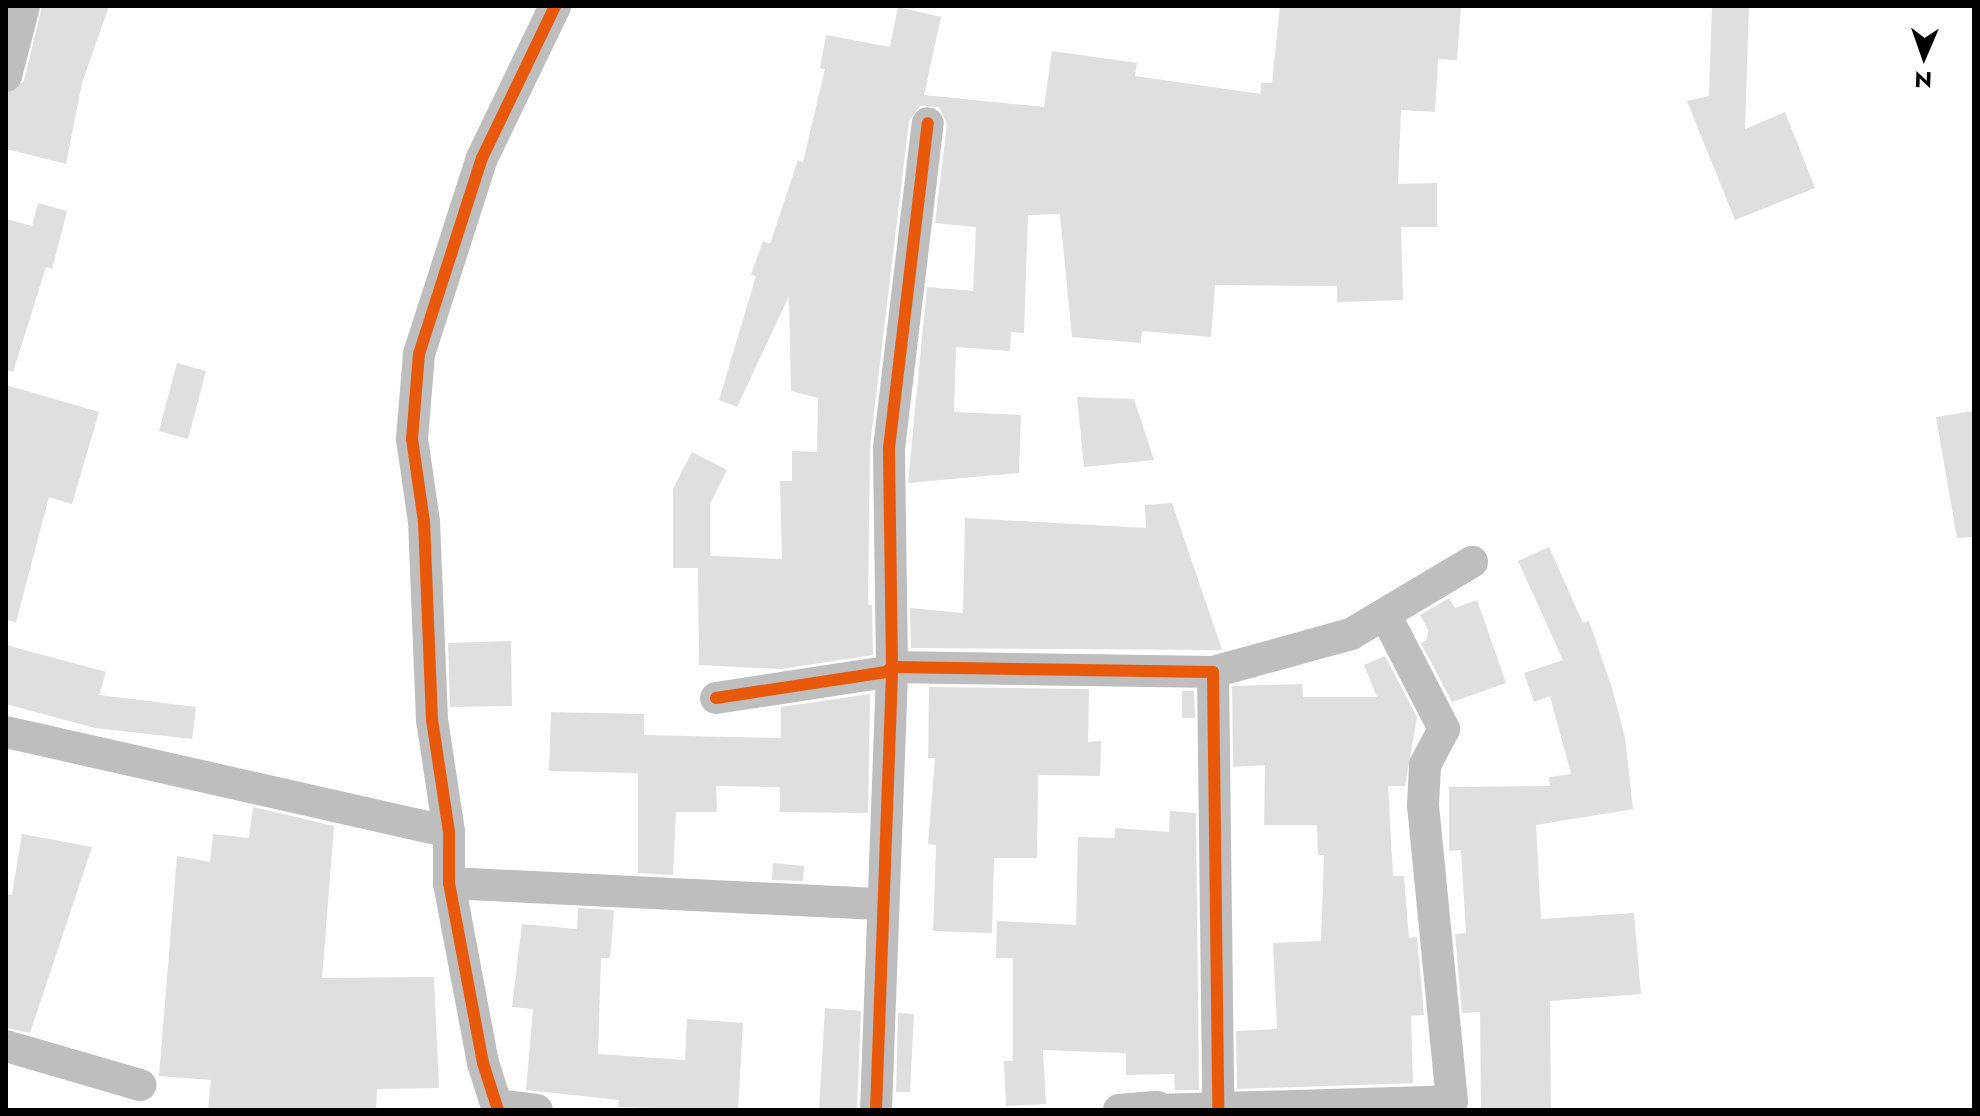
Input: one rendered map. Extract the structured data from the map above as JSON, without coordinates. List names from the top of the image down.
{
  "north": "bottom"
}
